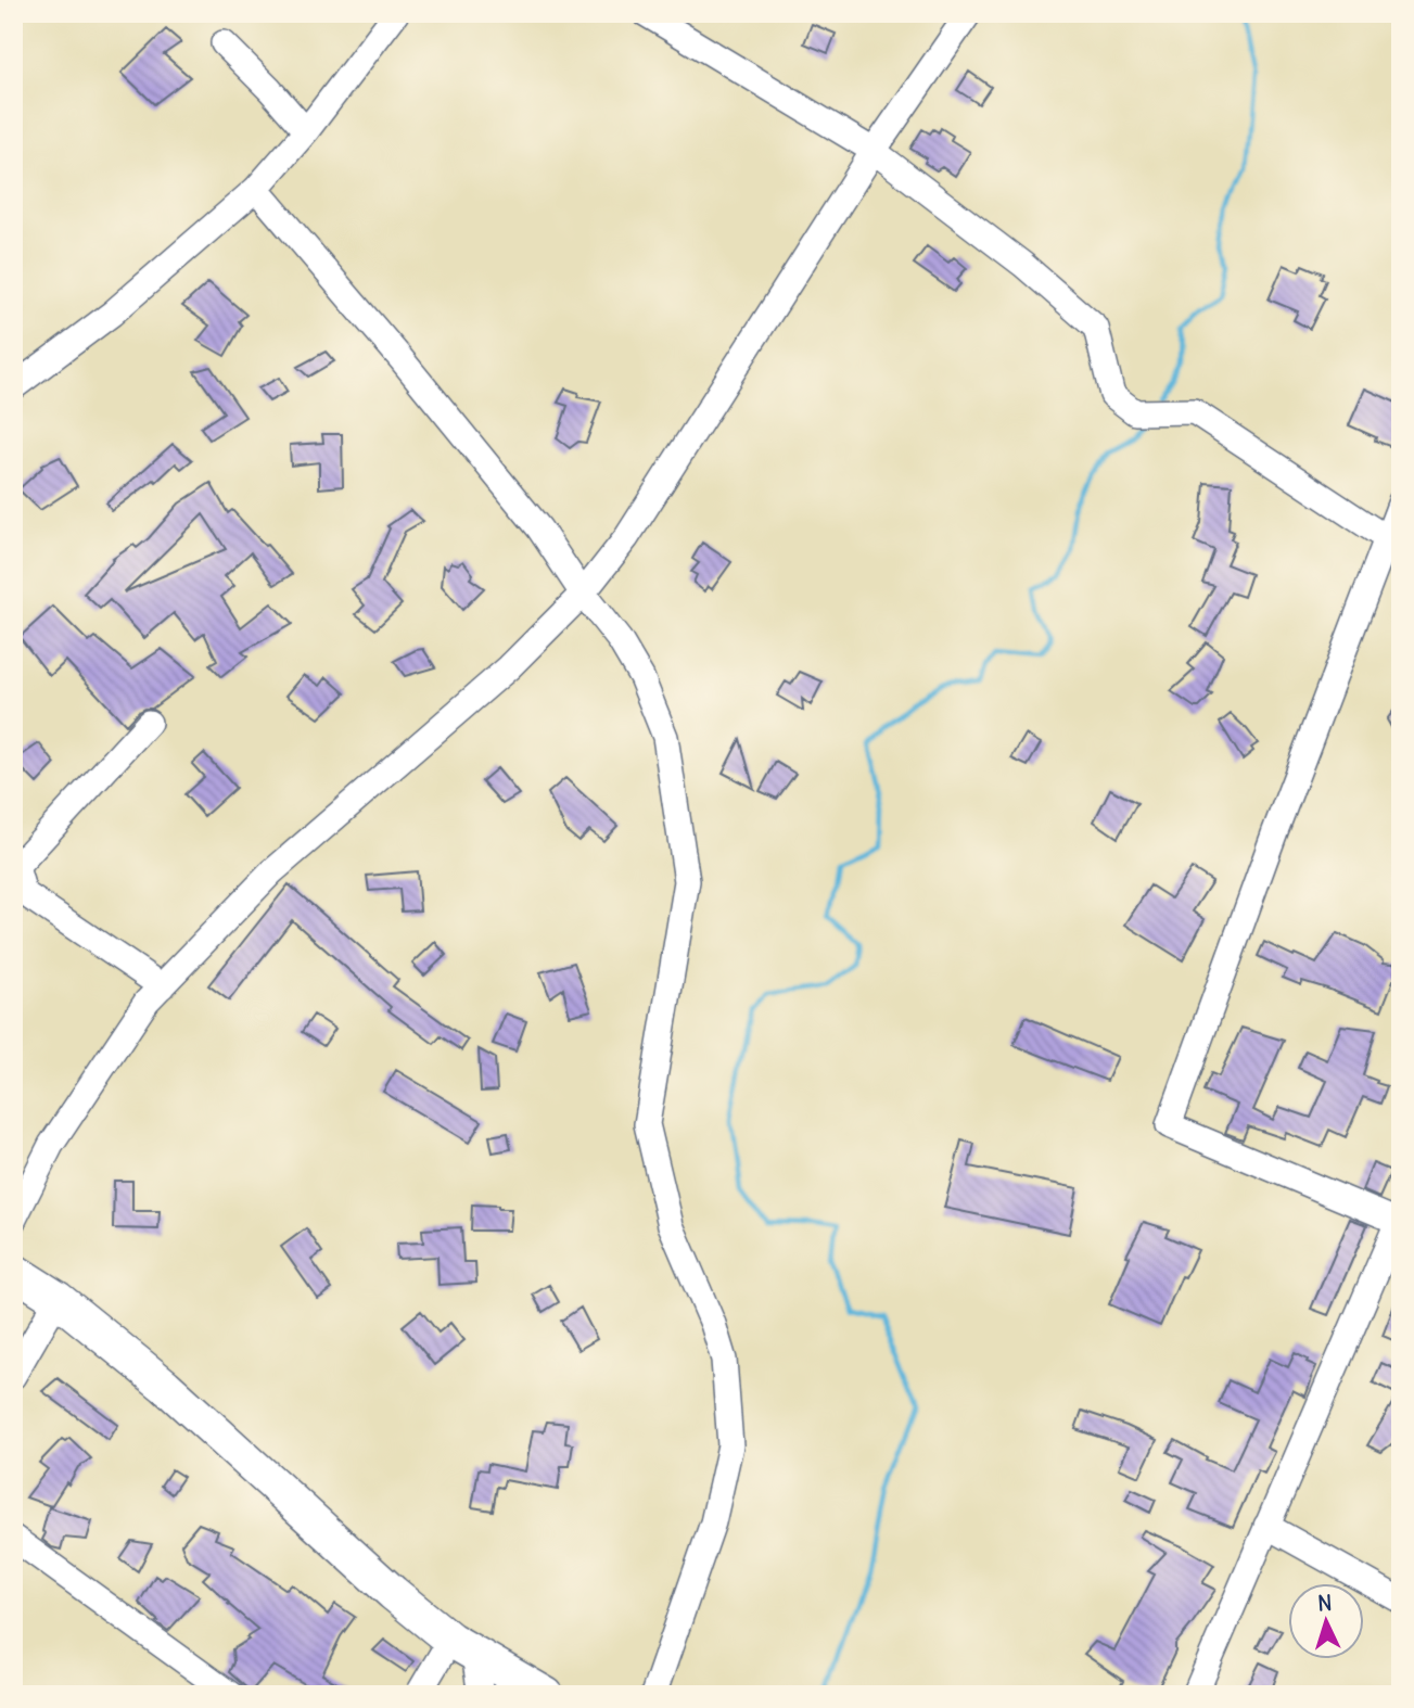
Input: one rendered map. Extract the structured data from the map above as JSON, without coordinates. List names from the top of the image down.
{
  "north": "top"
}
